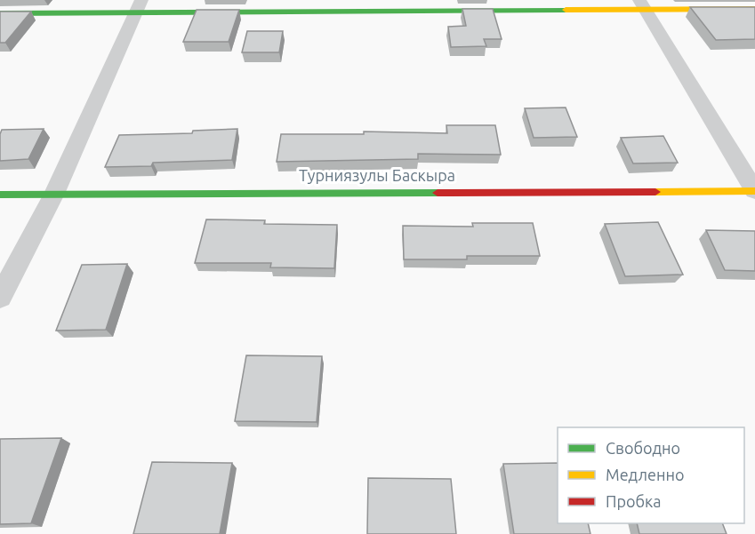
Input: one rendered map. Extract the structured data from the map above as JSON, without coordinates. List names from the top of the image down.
{
  "streets": {
    "street": ["Турниязулы Баскыра"]
  },
  "legend": ["Свободно", "Медленно", "Пробка"]
}
